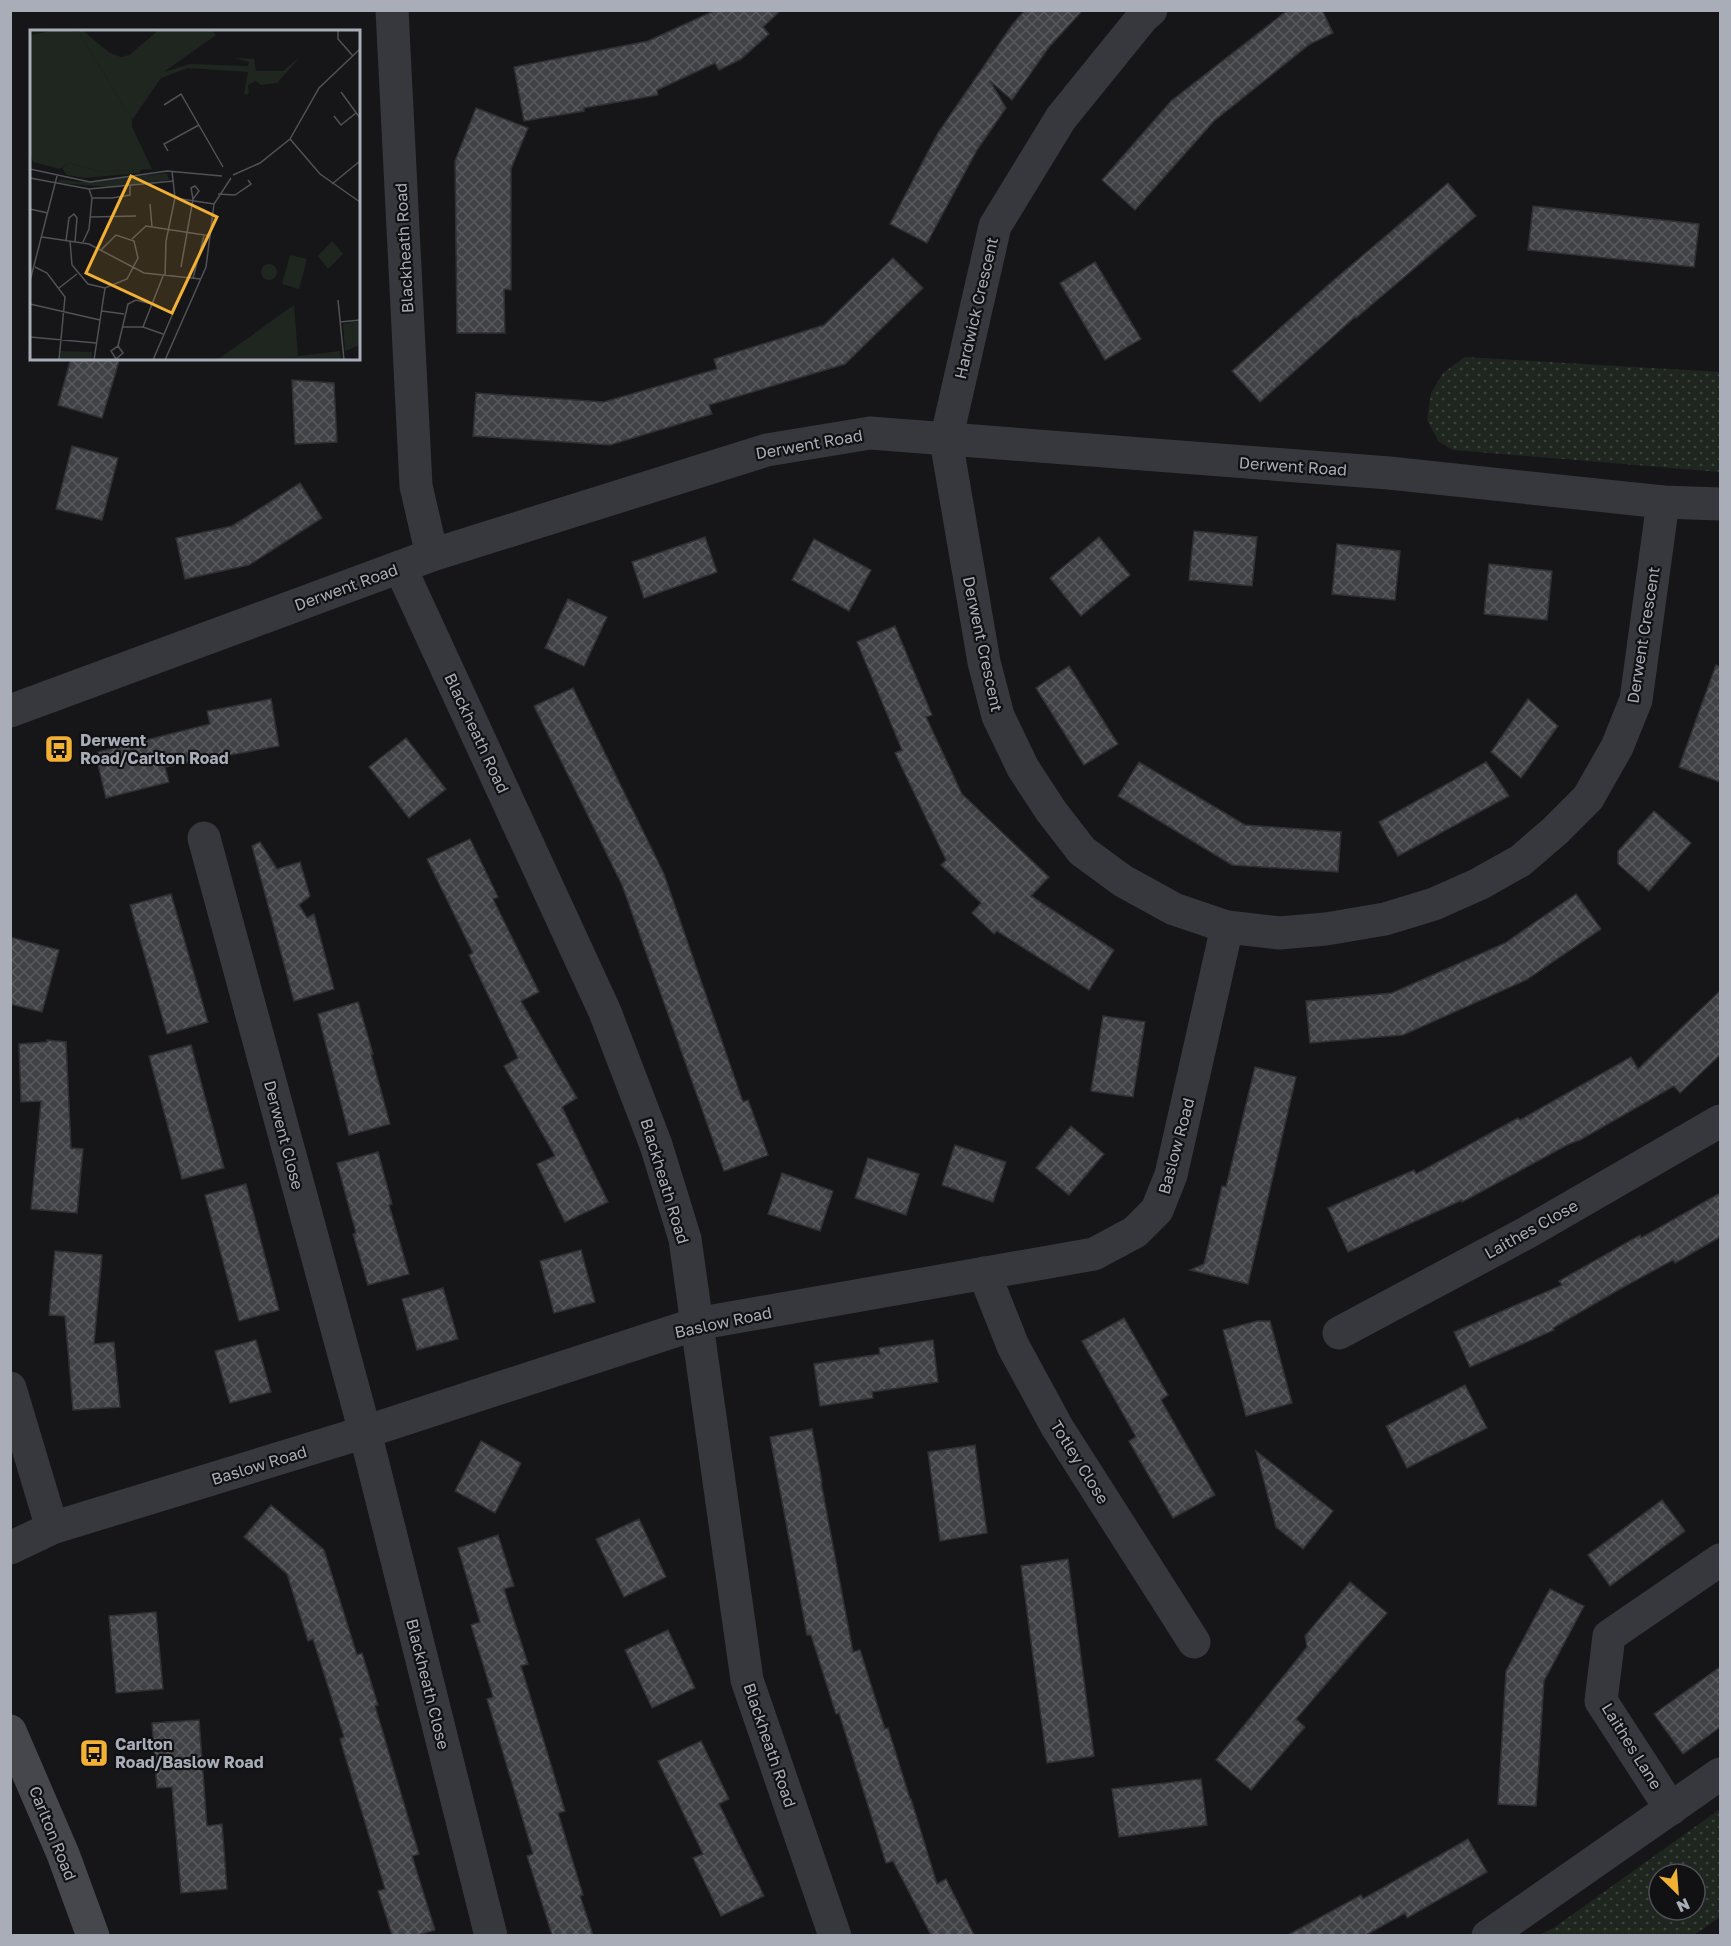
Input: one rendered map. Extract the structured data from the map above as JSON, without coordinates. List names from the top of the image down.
{
  "streets": {
    "main road": ["Carlton Road"],
    "street": [
      "Blackheath Road",
      "Hardwick Crescent",
      "Derwent Road",
      "Derwent Crescent",
      "Derwent Close",
      "Baslow Road",
      "Laithes Close",
      "Totley Close",
      "Blackheath Close",
      "Laithes Lane"
    ]
  },
  "crossings": [
    ["Blackheath Road", "Derwent Road"],
    ["Blackheath Road", "Baslow Road"],
    ["Hardwick Crescent", "Derwent Road"],
    ["Hardwick Crescent", "Derwent Crescent"],
    ["Derwent Road", "Derwent Crescent"],
    ["Derwent Crescent", "Baslow Road"],
    ["Derwent Close", "Baslow Road"],
    ["Derwent Close", "Blackheath Close"],
    ["Baslow Road", "Totley Close"],
    ["Baslow Road", "Blackheath Close"]
  ],
  "places": {
    "bus stop": ["Derwent Road/Carlton Road", "Carlton Road/Baslow Road"]
  },
  "north": "bottom right"
}
